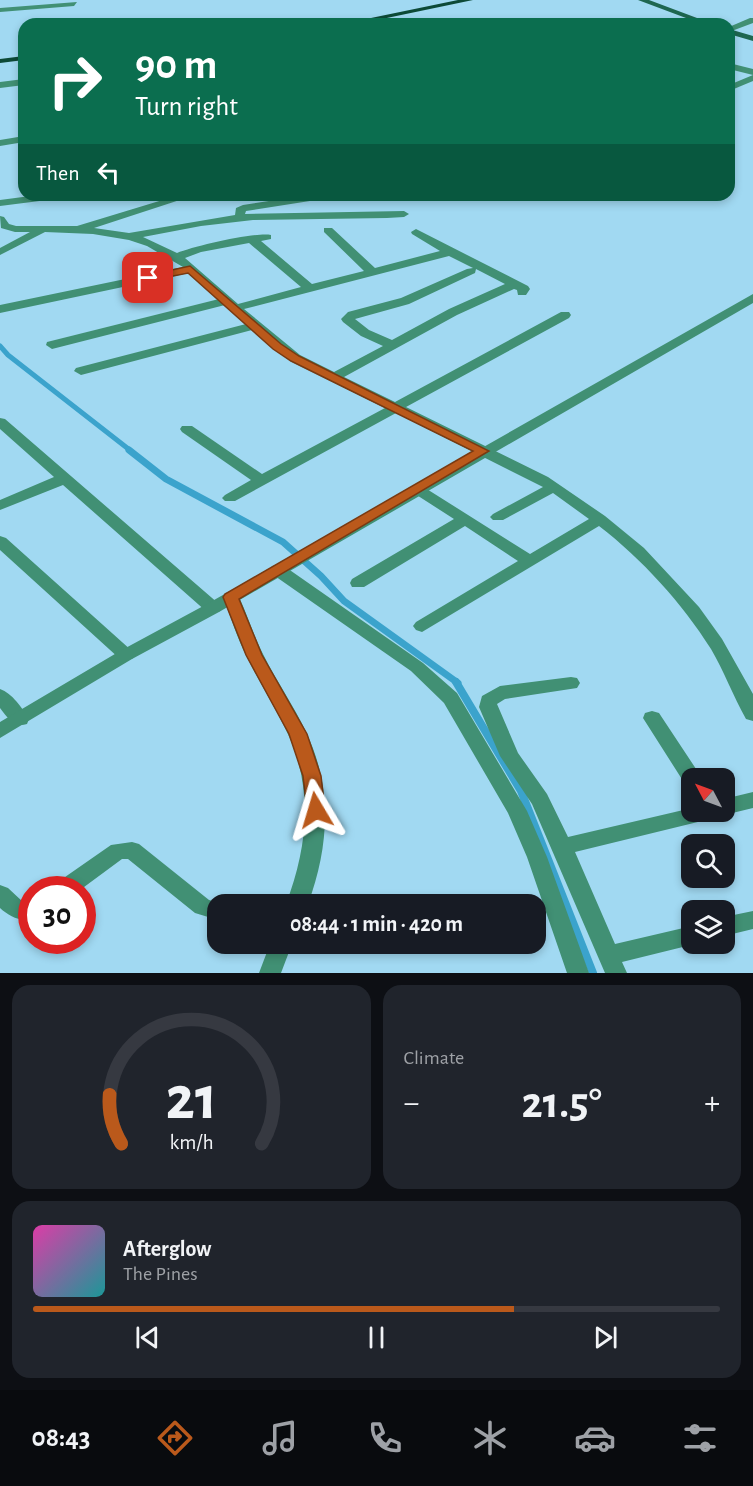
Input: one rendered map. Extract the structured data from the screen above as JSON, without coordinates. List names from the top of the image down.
{
  "north": "top left",
  "page": {
    "turn": ["90 m", "Turn right"],
    "then": "Then",
    "limit": "30",
    "trip": "08:44 · 1 min · 420 m",
    "tile": "Climate",
    "heat": ["−", "21.5°", "+"],
    "song": ["Afterglow", "The Pines"],
    "tabs": "08:43",
    "gauge": ["21", "km/h"]
  }
}
